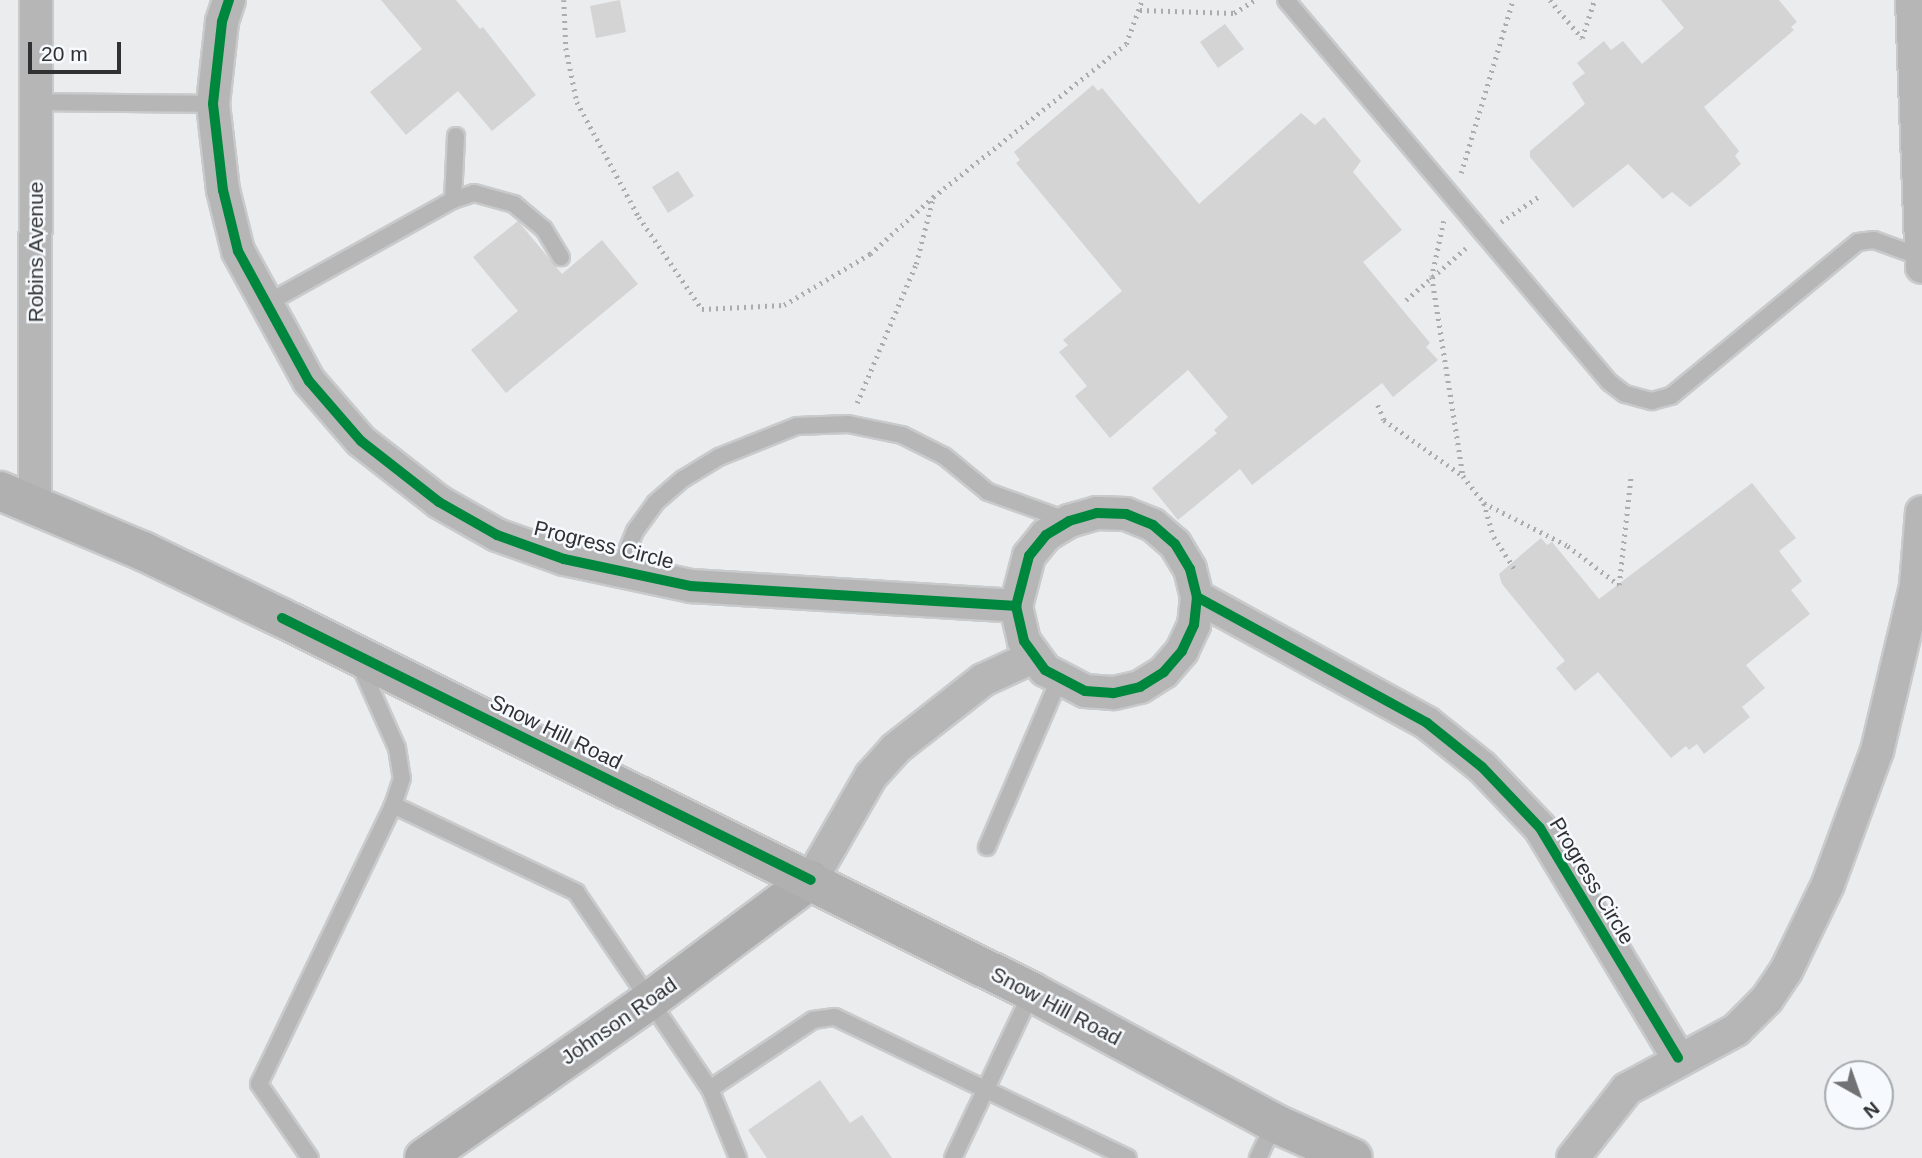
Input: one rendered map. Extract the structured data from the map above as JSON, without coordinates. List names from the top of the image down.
{
  "streets": {
    "main road": ["Snow Hill Road"],
    "street": ["Robins Avenue", "Progress Circle", "Johnson Road"]
  },
  "crossings": [
    ["Robins Avenue", "Snow Hill Road"],
    ["Snow Hill Road", "Johnson Road"]
  ],
  "scale_bar": "20 m",
  "north": "bottom right"
}
